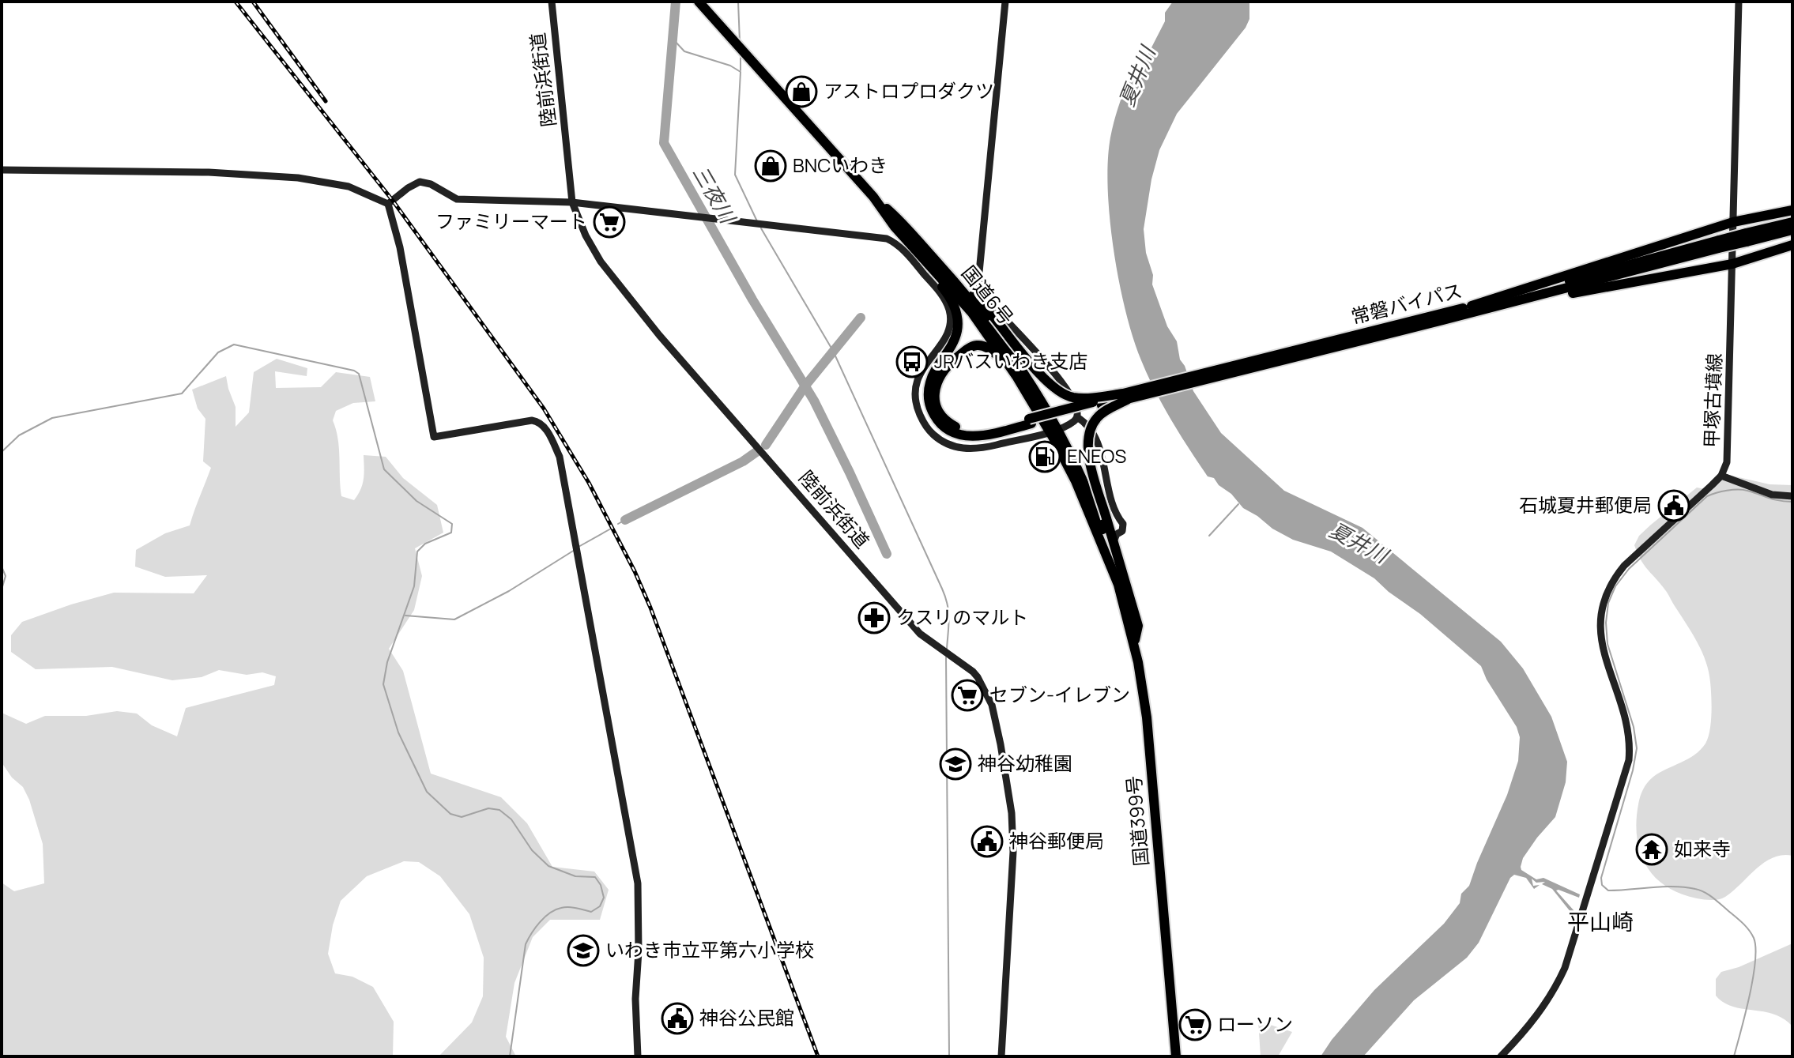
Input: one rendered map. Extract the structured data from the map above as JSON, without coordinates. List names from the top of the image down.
{
  "streets": {
    "highway": ["国道6号", "常磐バイパス", "国道399号"],
    "street": ["陸前浜街道", "甲塚古墳線"]
  },
  "crossings": [
    ["国道6号", "国道399号"]
  ],
  "districts": ["平山崎"],
  "water": ["夏井川", "三夜川"],
  "places": {
    "shop": ["アストロプロダクツ", "BNCいわき"],
    "supermarket": ["ファミリーマート", "セブン-イレブン", "ローソン"],
    "bus stop": ["JRバスいわき支店"],
    "fuel station": ["ENEOS"],
    "public building": ["石城夏井郵便局", "神谷郵便局", "神谷公民館"],
    "pharmacy": ["クスリのマルト"],
    "school or university": ["神谷幼稚園", "いわき市立平第六小学校"],
    "temple": ["如来寺"]
  }
}
